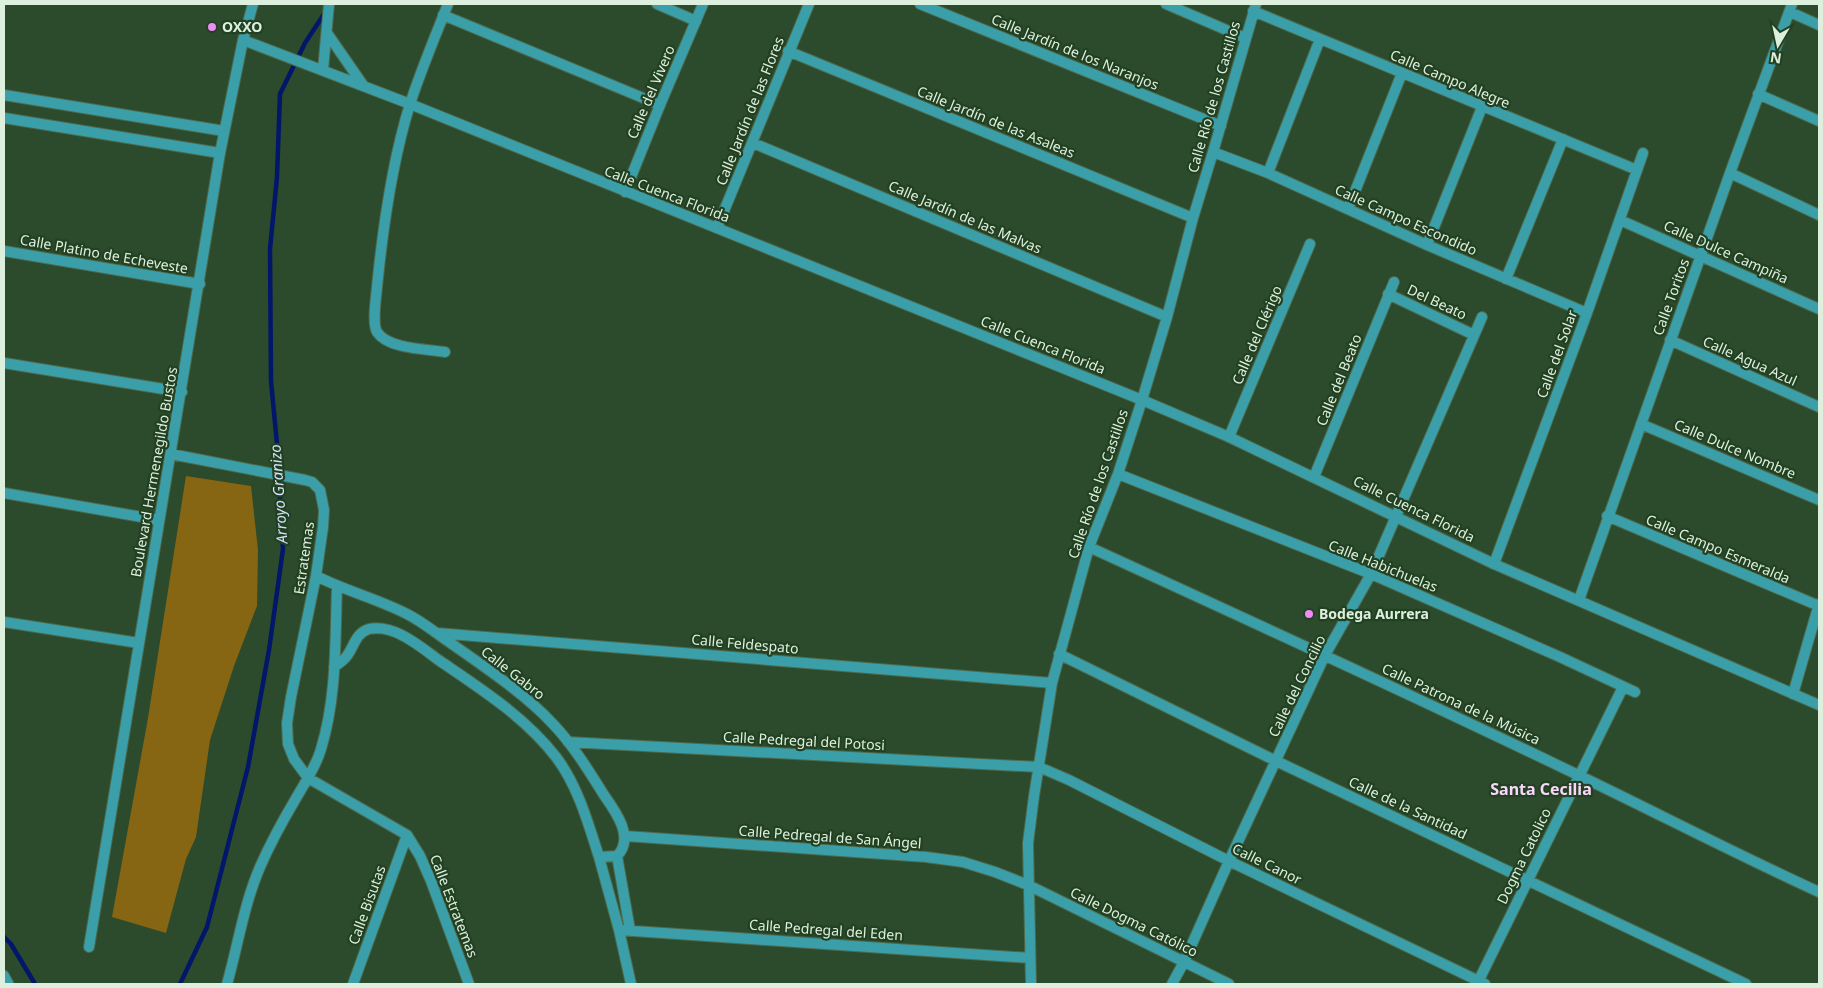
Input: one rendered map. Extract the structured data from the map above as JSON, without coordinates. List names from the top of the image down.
{
  "streets": {
    "street": [
      "Calle Jardín de los Naranjos",
      "Calle Campo Alegre",
      "Calle del Vivero",
      "Calle Río de los Castillos",
      "Calle Jardín de las Flores",
      "Calle Jardín de las Asaleas",
      "Calle Cuenca Florida",
      "Calle Jardín de las Malvas",
      "Calle Campo Escondido",
      "Calle Dulce Campiña",
      "Calle Platino de Echeveste",
      "Calle Toritos",
      "Del Beato",
      "Calle del Clérigo",
      "Calle del Solar",
      "Calle Agua Azul",
      "Calle del Beato",
      "Calle Dulce Nombre",
      "Boulevard Hermenegildo Bustos",
      "Calle Campo Esmeralda",
      "Estratemas",
      "Calle Habichuelas",
      "Calle Feldespato",
      "Calle Gabro",
      "Calle del Concilio",
      "Calle Patrona de la Música",
      "Calle Pedregal del Potosi",
      "Calle de la Santidad",
      "Calle Pedregal de San Ángel",
      "Dogma Catolico",
      "Calle Canor",
      "Calle Bisutas",
      "Calle Estratemas",
      "Calle Dogma Católico",
      "Calle Pedregal del Eden"
    ]
  },
  "crossings": [
    ["Calle Jardín de los Naranjos", "Calle Río de los Castillos"],
    ["Calle Campo Alegre", "Calle Río de los Castillos"],
    ["Calle Campo Alegre", "Calle del Solar"],
    ["Calle del Vivero", "Calle Cuenca Florida"],
    ["Calle Río de los Castillos", "Calle Jardín de las Asaleas"],
    ["Calle Río de los Castillos", "Calle Cuenca Florida"],
    ["Calle Río de los Castillos", "Calle Jardín de las Malvas"],
    ["Calle Río de los Castillos", "Calle Campo Escondido"],
    ["Calle Río de los Castillos", "Calle Habichuelas"],
    ["Calle Río de los Castillos", "Calle Feldespato"],
    ["Calle Río de los Castillos", "Calle Patrona de la Música"],
    ["Calle Río de los Castillos", "Calle Pedregal del Potosi"],
    ["Calle Río de los Castillos", "Calle de la Santidad"],
    ["Calle Río de los Castillos", "Calle Pedregal de San Ángel"],
    ["Calle Río de los Castillos", "Calle Canor"],
    ["Calle Río de los Castillos", "Calle Dogma Católico"],
    ["Calle Río de los Castillos", "Calle Pedregal del Eden"],
    ["Calle Jardín de las Flores", "Calle Jardín de las Asaleas"],
    ["Calle Jardín de las Flores", "Calle Cuenca Florida"],
    ["Calle Jardín de las Flores", "Calle Jardín de las Malvas"],
    ["Calle Cuenca Florida", "Calle Toritos"],
    ["Calle Cuenca Florida", "Calle del Clérigo"],
    ["Calle Cuenca Florida", "Calle del Solar"],
    ["Calle Cuenca Florida", "Calle del Beato"],
    ["Calle Cuenca Florida", "Boulevard Hermenegildo Bustos"],
    ["Calle Cuenca Florida", "Calle del Concilio"],
    ["Calle Campo Escondido", "Calle del Solar"],
    ["Calle Dulce Campiña", "Calle Toritos"],
    ["Calle Dulce Campiña", "Calle del Solar"],
    ["Calle Platino de Echeveste", "Boulevard Hermenegildo Bustos"],
    ["Calle Toritos", "Calle Agua Azul"],
    ["Calle Toritos", "Calle Dulce Nombre"],
    ["Calle Toritos", "Calle Campo Esmeralda"],
    ["Del Beato", "Calle del Beato"],
    ["Del Beato", "Calle del Concilio"],
    ["Boulevard Hermenegildo Bustos", "Estratemas"],
    ["Estratemas", "Calle Gabro"],
    ["Estratemas", "Calle Estratemas"],
    ["Calle Habichuelas", "Calle del Concilio"],
    ["Calle Habichuelas", "Dogma Catolico"],
    ["Calle Feldespato", "Calle Gabro"],
    ["Calle Gabro", "Calle Pedregal del Potosi"],
    ["Calle Gabro", "Calle Pedregal de San Ángel"],
    ["Calle del Concilio", "Calle Patrona de la Música"],
    ["Calle del Concilio", "Calle de la Santidad"],
    ["Calle del Concilio", "Calle Canor"],
    ["Calle del Concilio", "Calle Dogma Católico"],
    ["Calle Patrona de la Música", "Dogma Catolico"],
    ["Calle Pedregal del Potosi", "Calle Canor"],
    ["Calle de la Santidad", "Dogma Catolico"],
    ["Calle Pedregal de San Ángel", "Calle Dogma Católico"],
    ["Dogma Catolico", "Calle Canor"],
    ["Calle Bisutas", "Calle Estratemas"]
  ],
  "districts": ["Santa Cecilia"],
  "water": ["Arroyo Granizo"],
  "places": ["OXXO", "Bodega Aurrera"],
  "north": "bottom"
}
